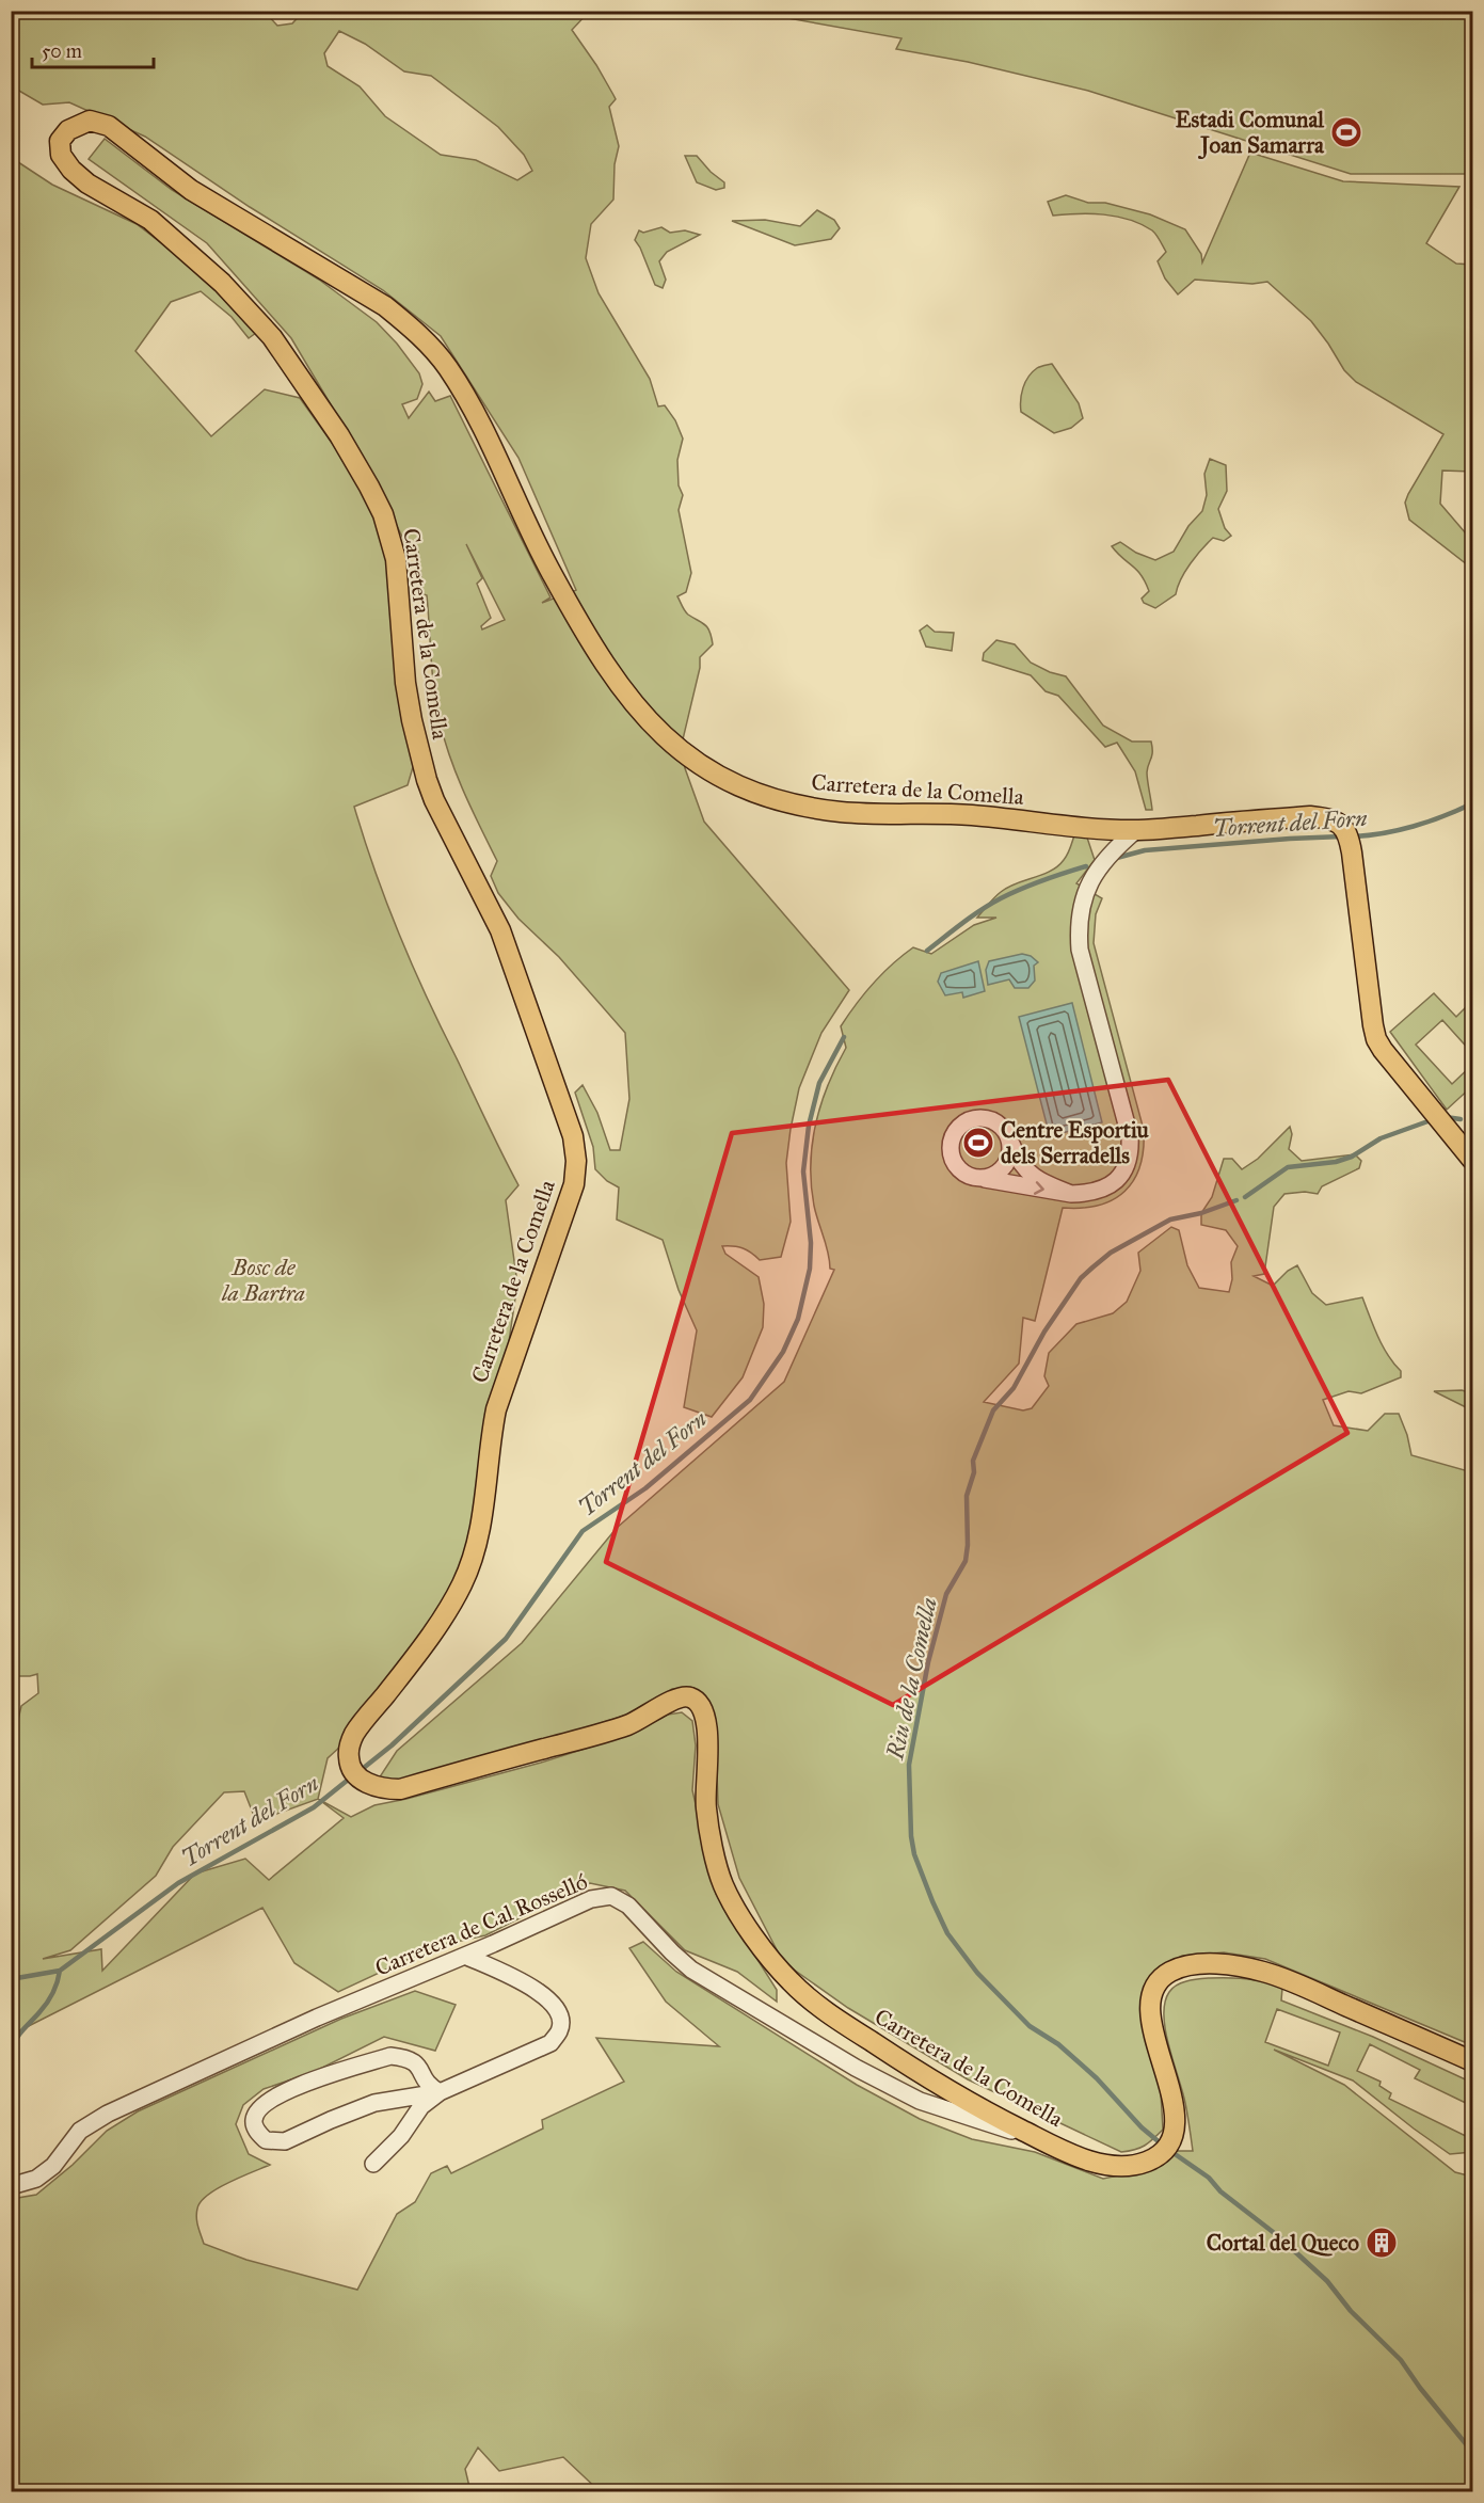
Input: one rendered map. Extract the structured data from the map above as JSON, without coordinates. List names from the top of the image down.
{
  "streets": {
    "main road": ["Carretera de la Comella"],
    "street": ["Carretera de Cal Rosselló"]
  },
  "crossings": [
    ["Carretera de la Comella", "Carretera de Cal Rosselló"]
  ],
  "water": ["Torrent del Forn", "Riu de la Comella"],
  "parks": ["Bosc de la Bartra"],
  "places": {
    "sports": ["Estadi Comunal Joan Samarra", "Centre Esportiu dels Serradells"],
    "building": ["Cortal del Queco"]
  },
  "scale_bar": "50 m"
}
